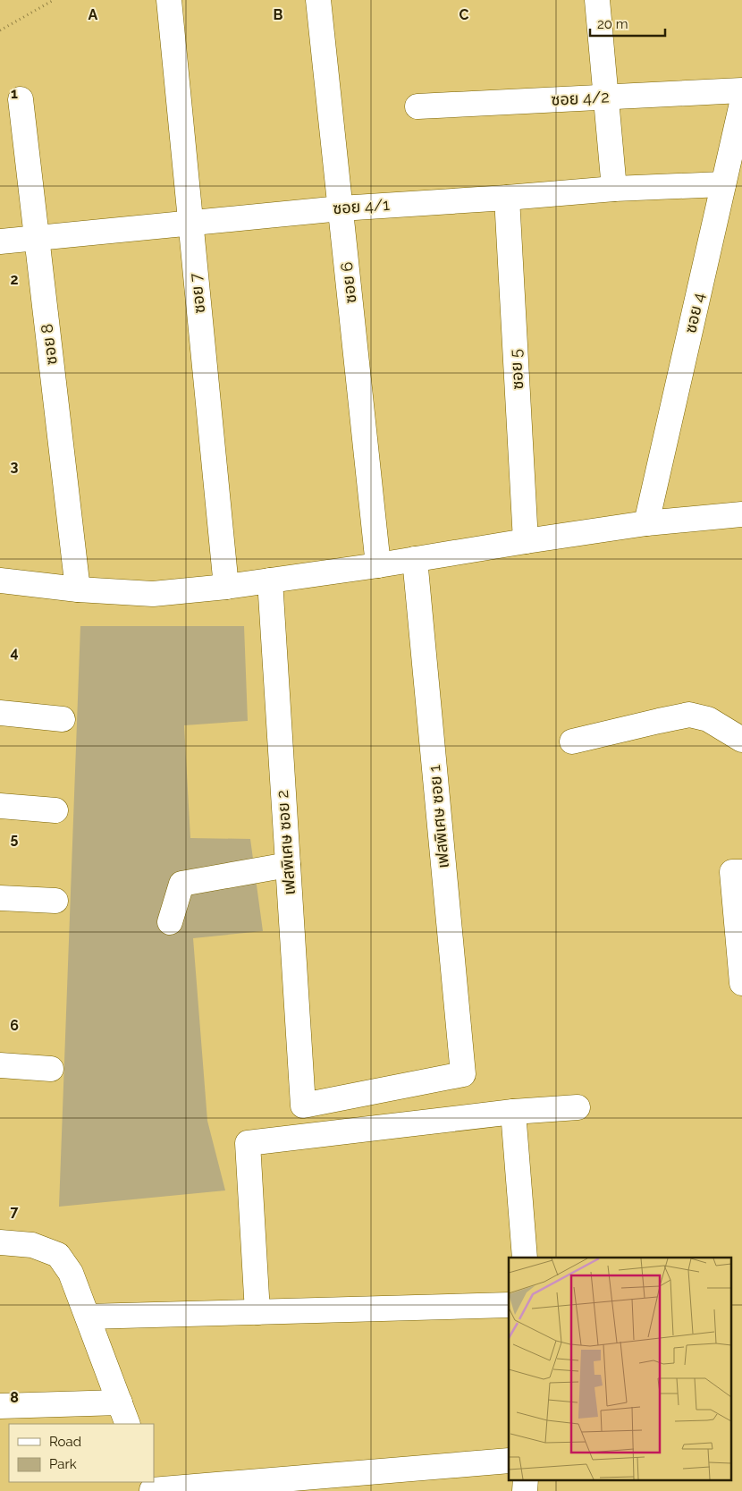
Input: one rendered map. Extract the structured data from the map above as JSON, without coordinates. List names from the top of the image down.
{
  "streets": {
    "street": [
      "ซอย 4/2",
      "ซอย 4/1",
      "ซอย 6",
      "ซอย 7",
      "ซอย 4",
      "ซอย 8",
      "ซอย 5",
      "เฟสพิเศษ ซอย 1",
      "เฟสพิเศษ ซอย 2"
    ]
  },
  "crossings": [
    ["ซอย 4/1", "ซอย 6"],
    ["ซอย 4/1", "ซอย 7"],
    ["ซอย 4/1", "ซอย 4"],
    ["ซอย 4/1", "ซอย 8"],
    ["ซอย 4/1", "ซอย 5"],
    ["เฟสพิเศษ ซอย 1", "เฟสพิเศษ ซอย 2"]
  ],
  "legend": ["Road", "Park"],
  "scale_bar": "20 m",
  "grid": {
    "columns": ["A", "B", "C"],
    "rows": [
      "1",
      "2",
      "3",
      "4",
      "5",
      "6",
      "7",
      "8"
    ]
  }
}
